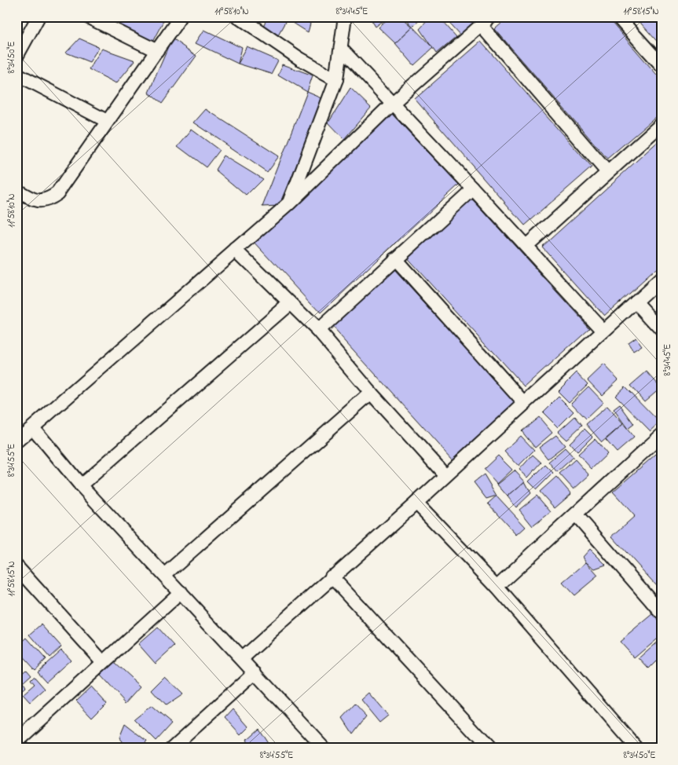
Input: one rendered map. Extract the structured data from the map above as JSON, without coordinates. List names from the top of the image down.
{
  "coordinates": [
    "11°58'10\"N",
    "8°34'45\"E",
    "11°58'15\"N",
    "8°34'50\"E",
    "8°34'55\"E"
  ]
}
